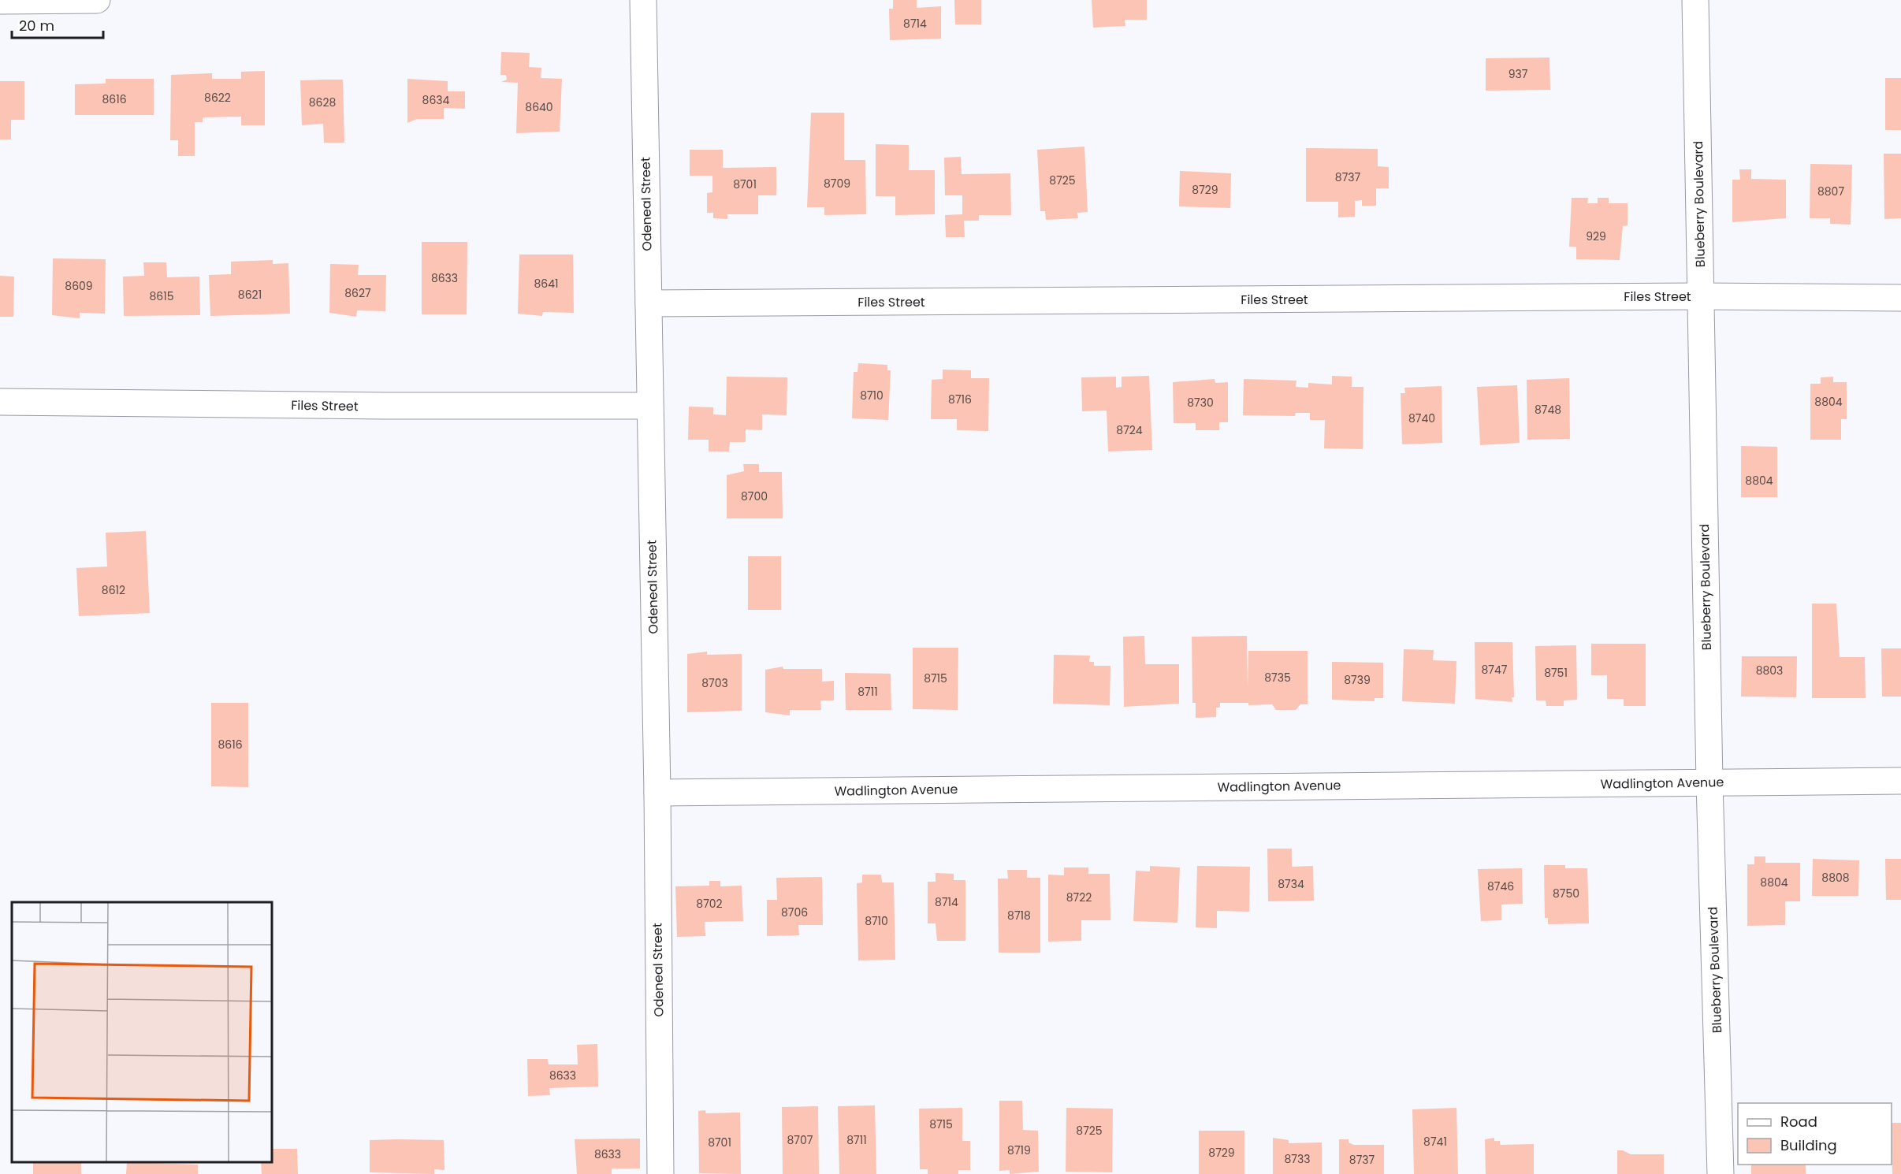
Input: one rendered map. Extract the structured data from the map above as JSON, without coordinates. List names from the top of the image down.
{
  "streets": {
    "street": [
      "Odeneal Street",
      "Blueberry Boulevard",
      "Files Street",
      "Wadlington Avenue"
    ]
  },
  "crossings": [
    ["Odeneal Street", "Files Street"],
    ["Odeneal Street", "Wadlington Avenue"],
    ["Blueberry Boulevard", "Files Street"],
    ["Blueberry Boulevard", "Wadlington Avenue"]
  ],
  "house_numbers": [
    "8714",
    "937",
    "8622",
    "8616",
    "8634",
    "8628",
    "8640",
    "8737",
    "8725",
    "8709",
    "8701",
    "8729",
    "8807",
    "929",
    "8633",
    "8641",
    "8609",
    "8627",
    "8621",
    "8615",
    "8710",
    "8716",
    "8804",
    "8730",
    "8748",
    "8740",
    "8724",
    "8804",
    "8700",
    "8612",
    "8747",
    "8803",
    "8751",
    "8735",
    "8715",
    "8739",
    "8703",
    "8711",
    "8616",
    "8808",
    "8804",
    "8734",
    "8746",
    "8750",
    "8722",
    "8714",
    "8702",
    "8706",
    "8718",
    "8710",
    "8633",
    "8715",
    "8725",
    "8707",
    "8711",
    "8741",
    "8701",
    "8719",
    "8729",
    "8633",
    "8733",
    "8737"
  ],
  "legend": ["Road", "Building"],
  "scale_bar": "20 m"
}
